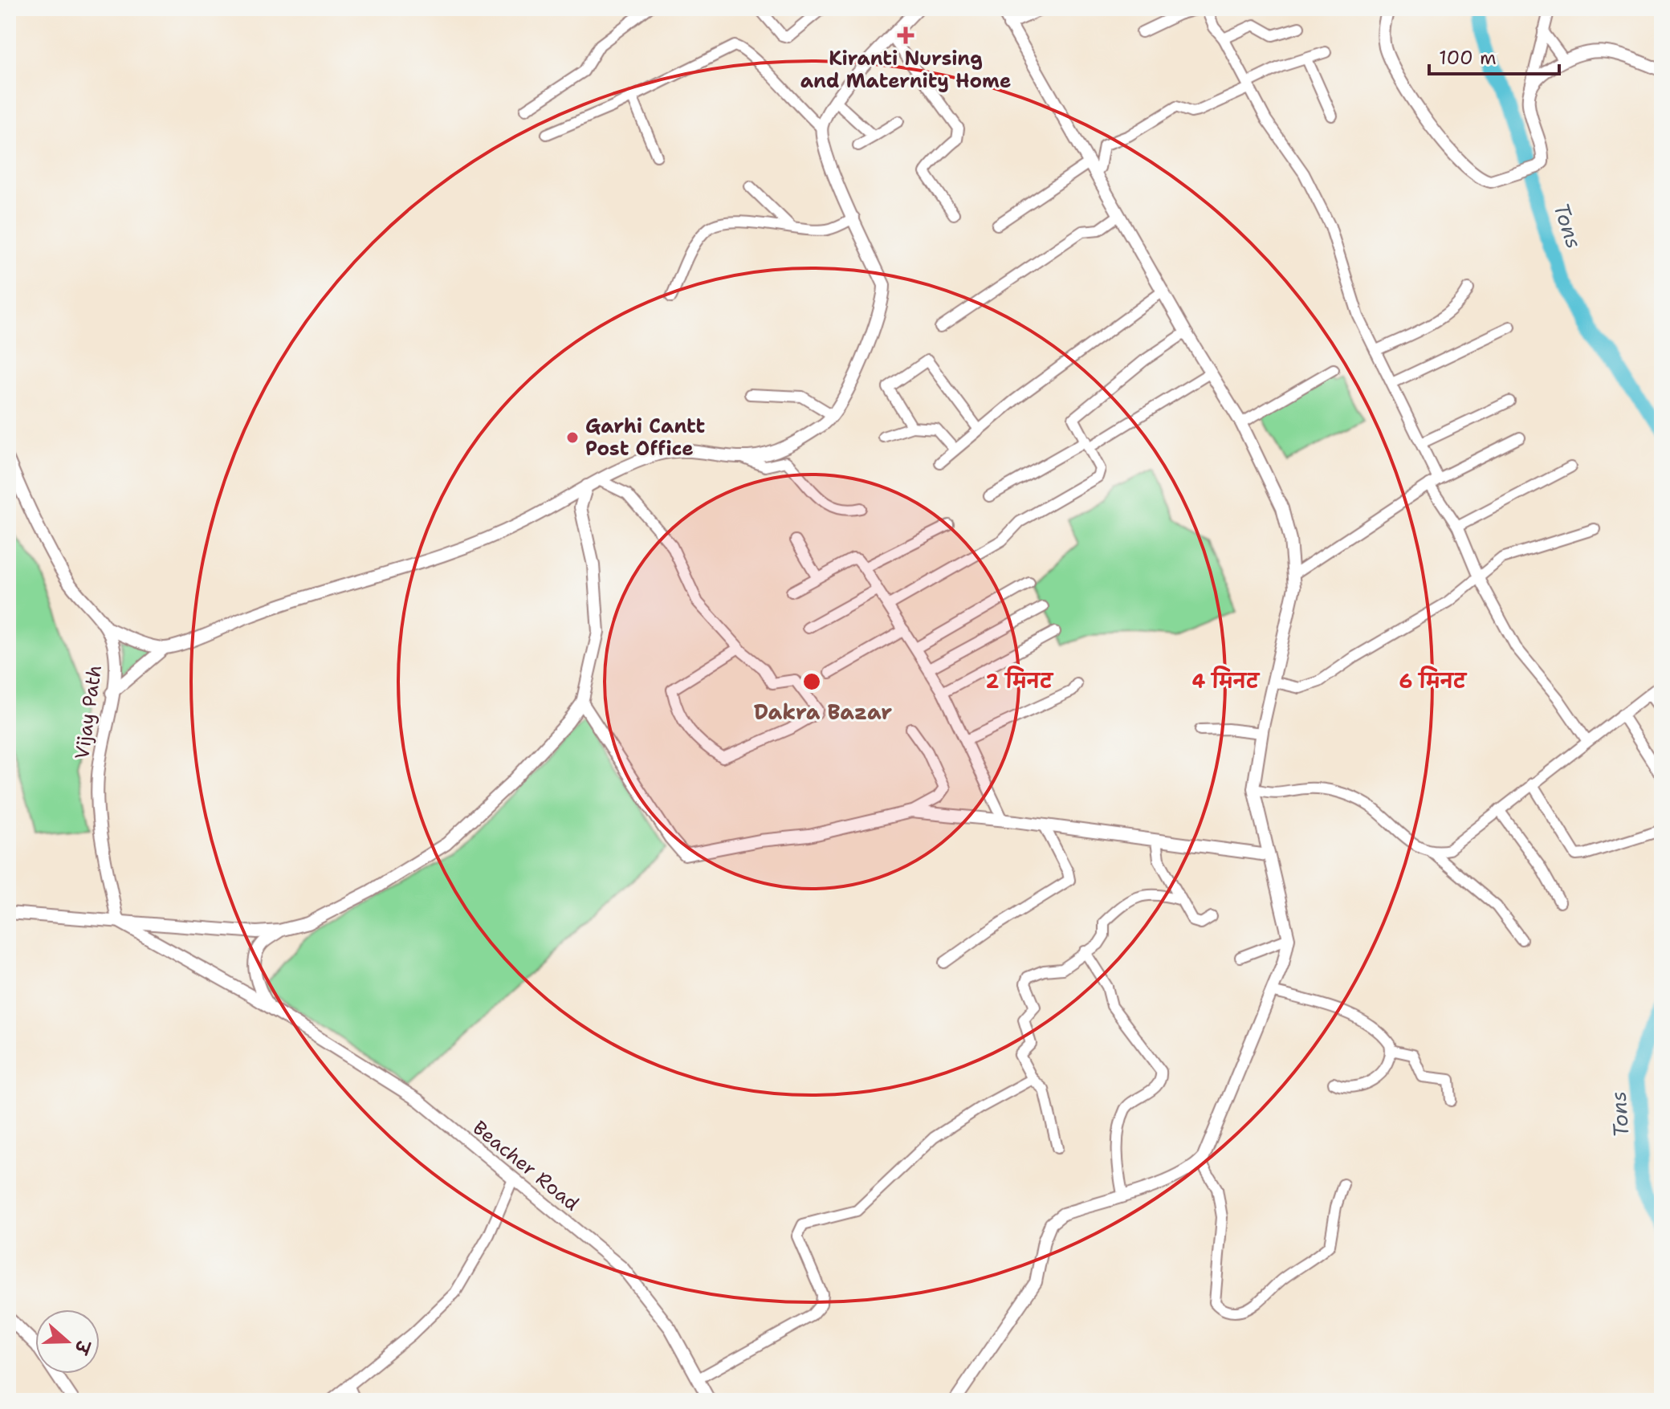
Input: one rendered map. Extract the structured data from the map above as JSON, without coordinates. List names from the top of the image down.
{
  "streets": {
    "street": ["Vijay Path", "Beacher Road"]
  },
  "crossings": [
    ["Vijay Path", "Beacher Road"]
  ],
  "districts": ["Dakra Bazar"],
  "water": ["Tons"],
  "places": {
    "health": ["Kiranti Nursing and Maternity Home"],
    "other": ["Garhi Cantt Post Office"]
  },
  "scale_bar": "100 m",
  "north": "right",
  "rings": ["2 मिनट", "4 मिनट", "6 मिनट"]
}
